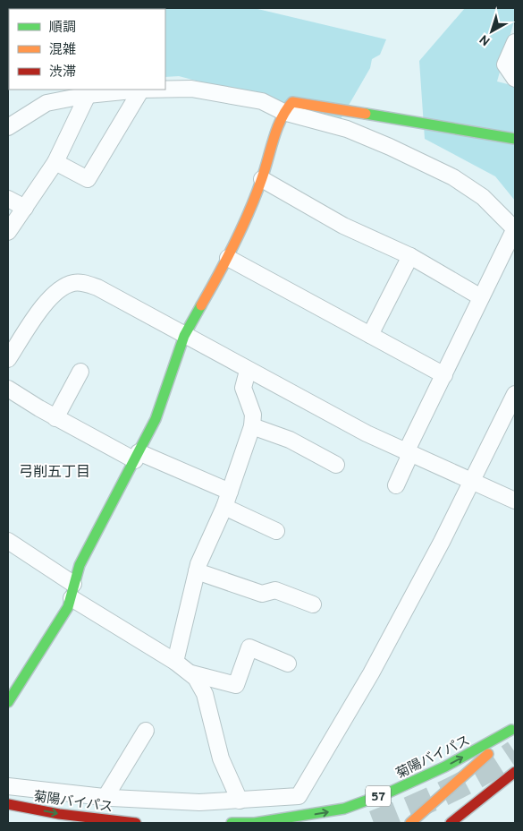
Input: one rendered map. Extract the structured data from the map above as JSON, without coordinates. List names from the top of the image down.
{
  "streets": {
    "main road": ["菊陽バイパス", "57"]
  },
  "one_way": ["菊陽バイパス"],
  "districts": ["弓削五丁目"],
  "legend": ["順調", "混雑", "渋滞"],
  "north": "bottom left"
}
